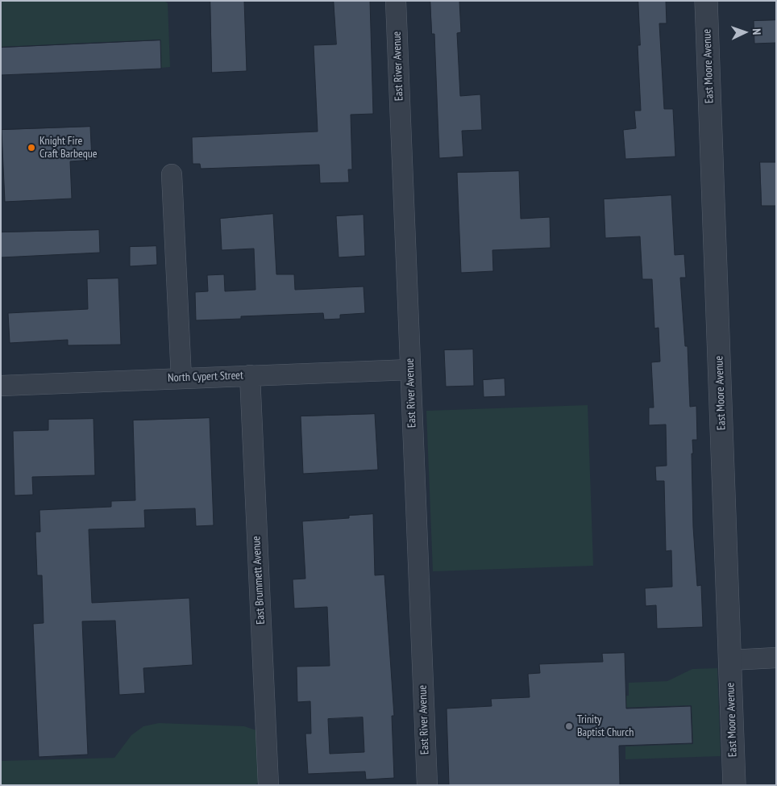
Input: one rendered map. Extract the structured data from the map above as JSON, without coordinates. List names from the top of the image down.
{
  "streets": {
    "street": [
      "East River Avenue",
      "East Moore Avenue",
      "North Cypert Street",
      "East Brummett Avenue"
    ]
  },
  "crossings": [
    ["East River Avenue", "North Cypert Street"],
    ["North Cypert Street", "East Brummett Avenue"]
  ],
  "places": ["Knight Fire Craft Barbeque", "Trinity Baptist Church"],
  "north": "right"
}
